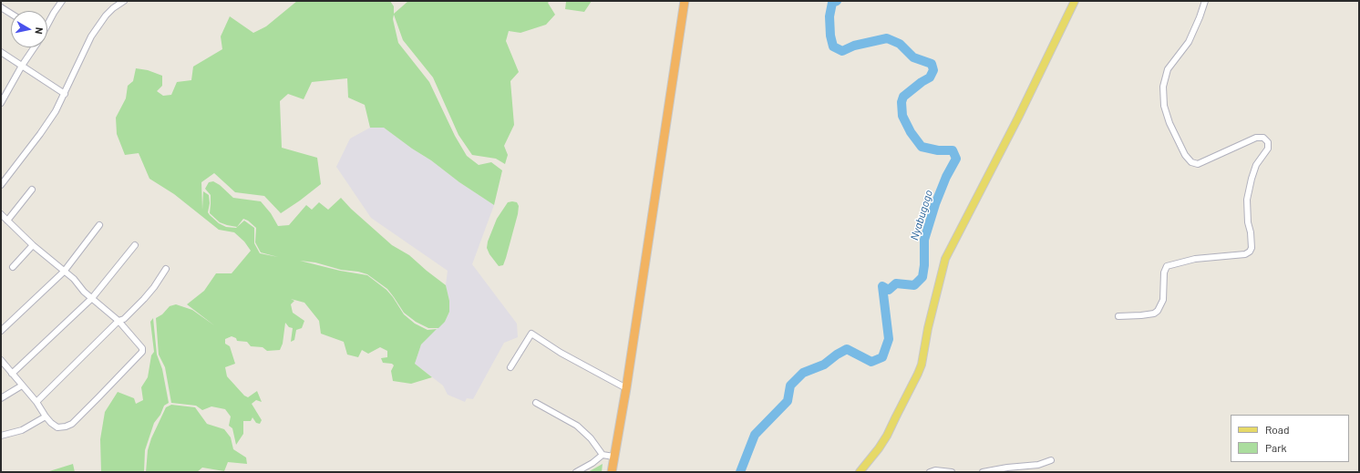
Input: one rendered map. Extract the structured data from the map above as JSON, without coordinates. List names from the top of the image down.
{
  "water": ["Nyabugogo"],
  "legend": ["Road", "Park"],
  "north": "right"
}
